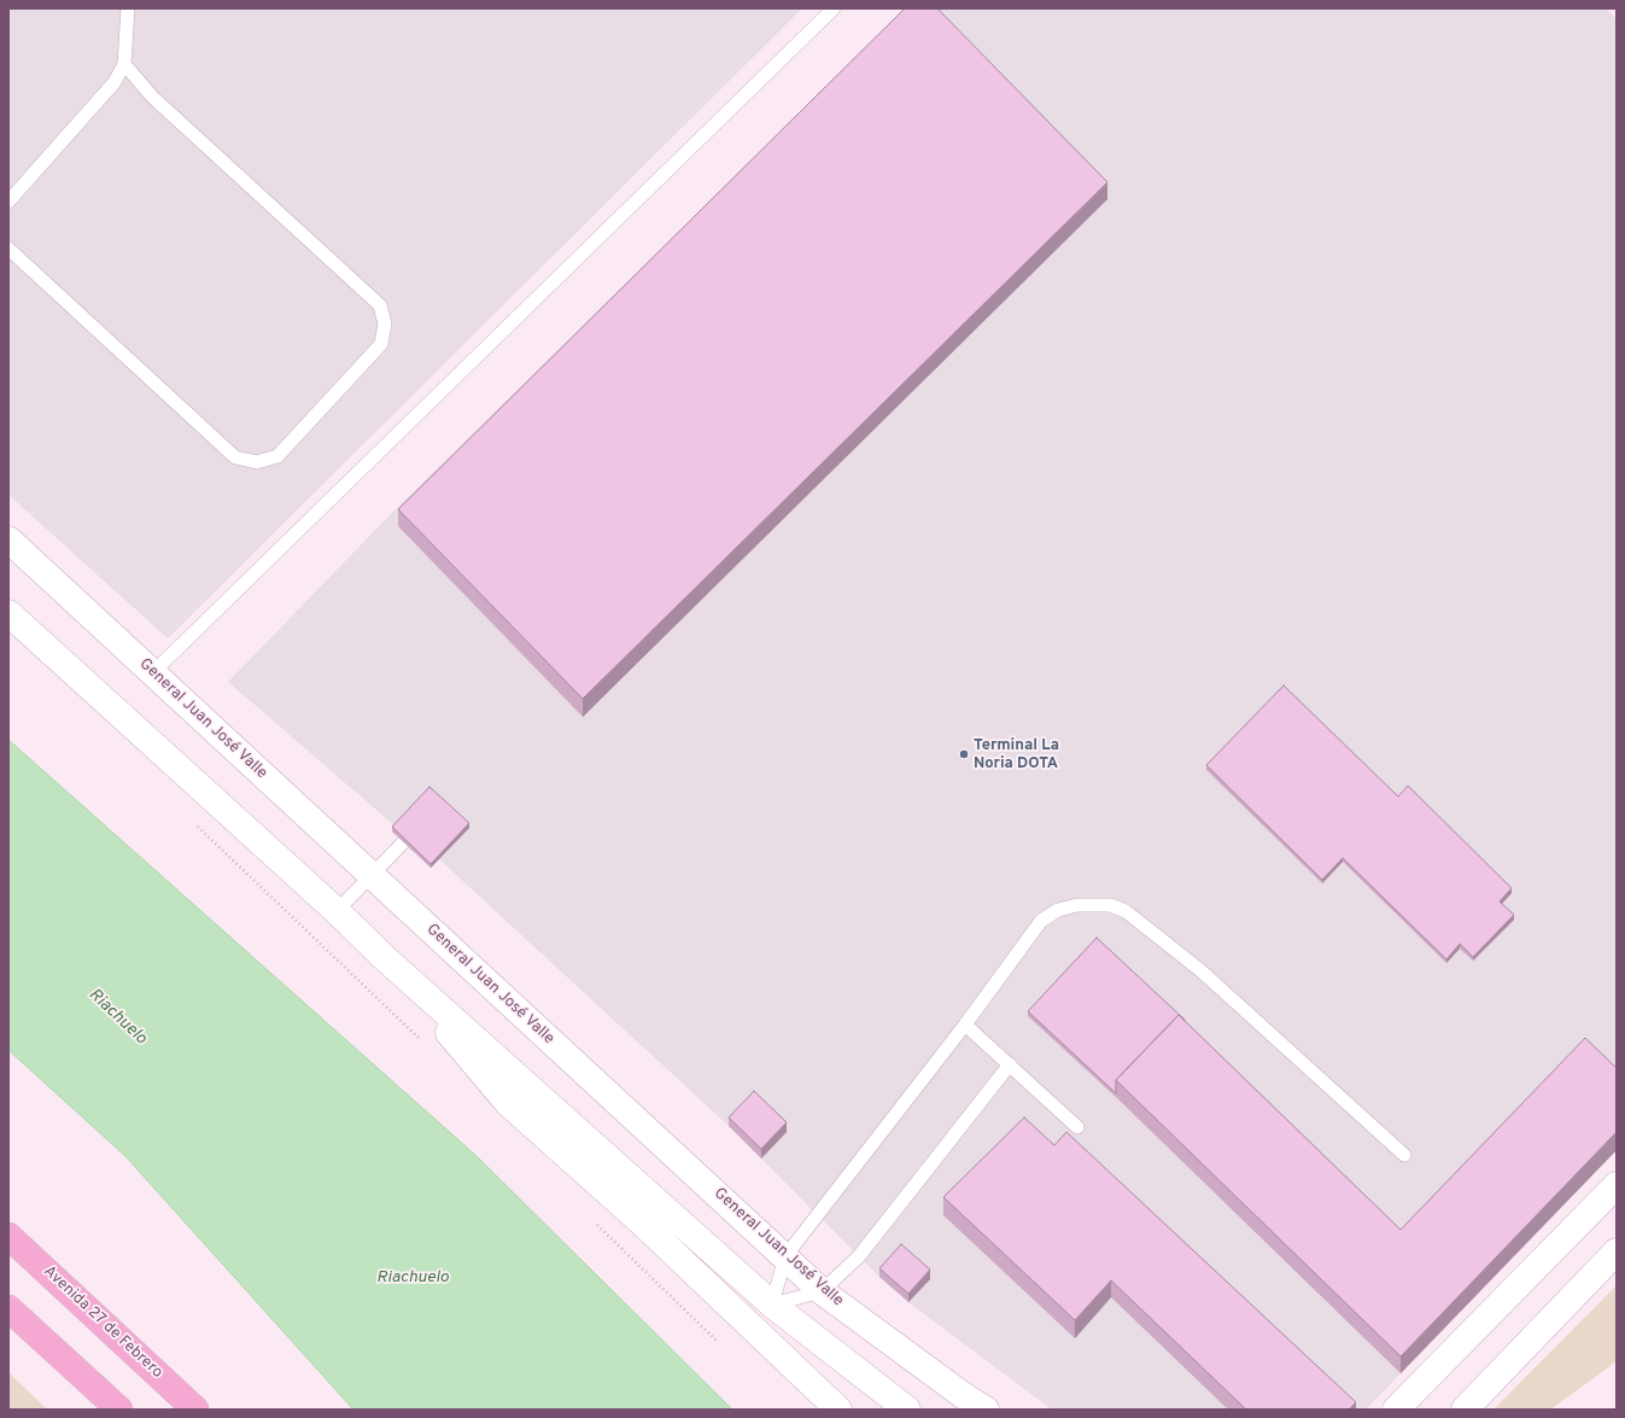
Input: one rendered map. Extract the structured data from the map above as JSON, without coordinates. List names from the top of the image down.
{
  "streets": {
    "main road": ["General Juan José Valle", "Avenida 27 de Febrero"]
  },
  "water": ["Riachuelo"],
  "places": ["Terminal La Noria DOTA"]
}
